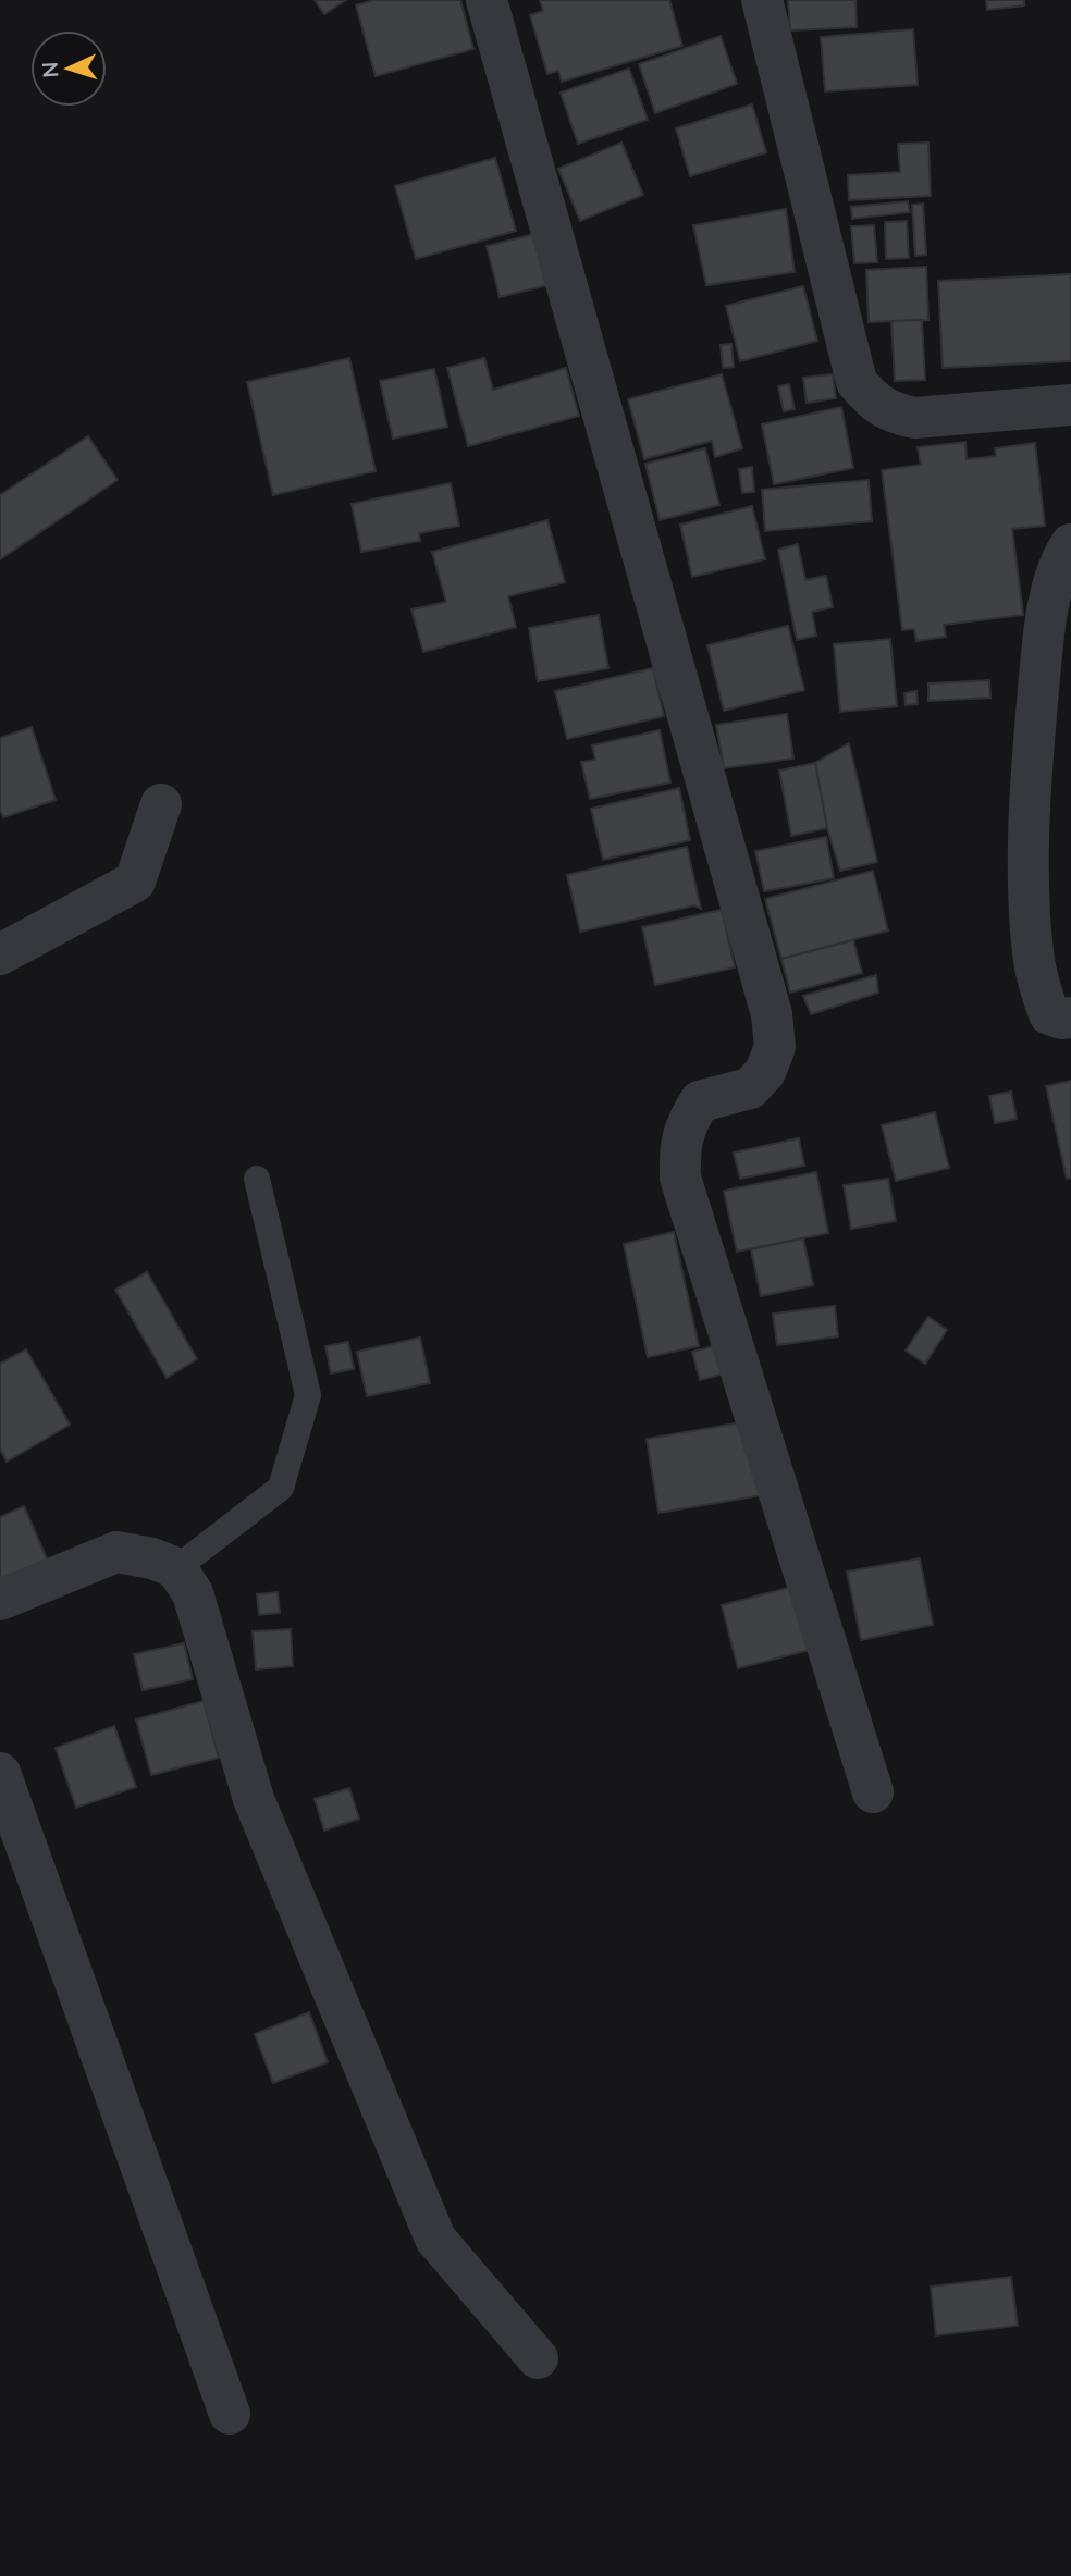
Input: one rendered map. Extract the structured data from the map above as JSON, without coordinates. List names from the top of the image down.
{
  "north": "left"
}
